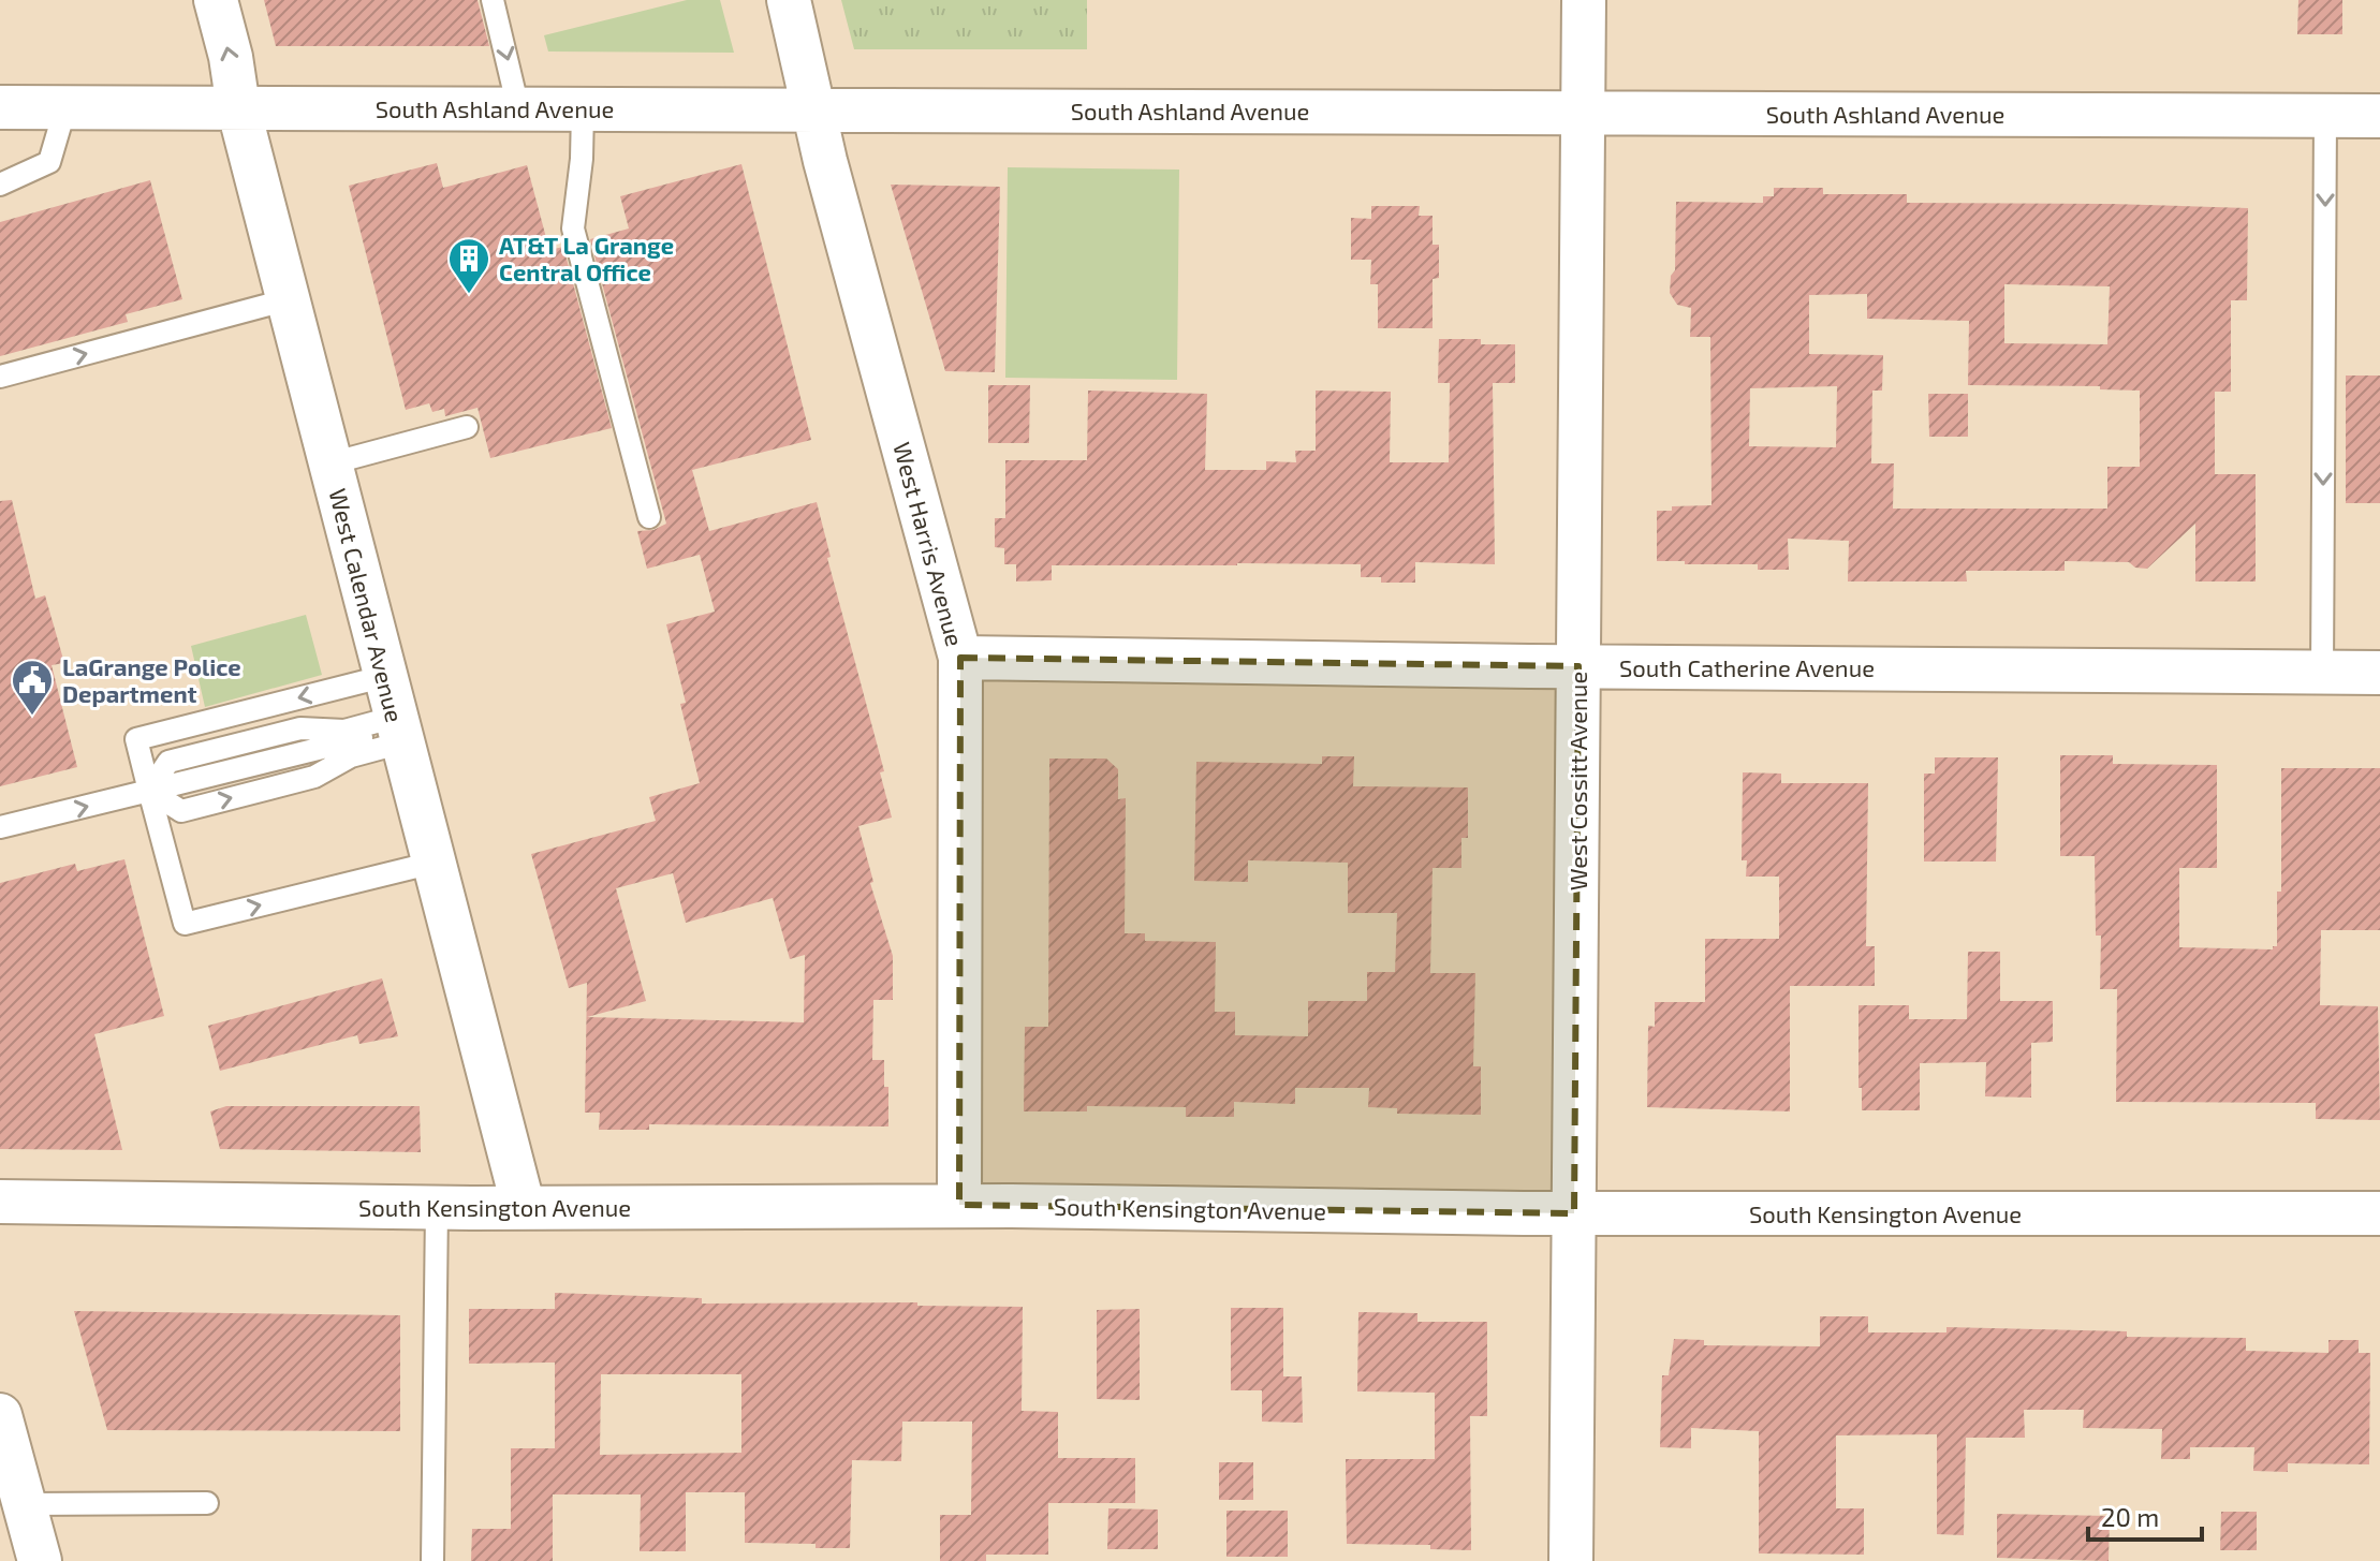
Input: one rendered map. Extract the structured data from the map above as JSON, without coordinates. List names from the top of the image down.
{
  "streets": {
    "street": [
      "South Ashland Avenue",
      "West Harris Avenue",
      "West Calendar Avenue",
      "South Catherine Avenue",
      "West Cossitt Avenue",
      "South Kensington Avenue"
    ]
  },
  "crossings": [
    ["South Ashland Avenue", "West Harris Avenue"],
    ["South Ashland Avenue", "West Calendar Avenue"],
    ["South Ashland Avenue", "West Cossitt Avenue"],
    ["West Harris Avenue", "South Catherine Avenue"],
    ["West Harris Avenue", "South Kensington Avenue"],
    ["West Calendar Avenue", "South Kensington Avenue"],
    ["South Catherine Avenue", "West Cossitt Avenue"],
    ["West Cossitt Avenue", "South Kensington Avenue"]
  ],
  "places": {
    "building": ["AT&T La Grange Central Office"],
    "public building": ["LaGrange Police Department"]
  },
  "scale_bar": "20 m"
}
